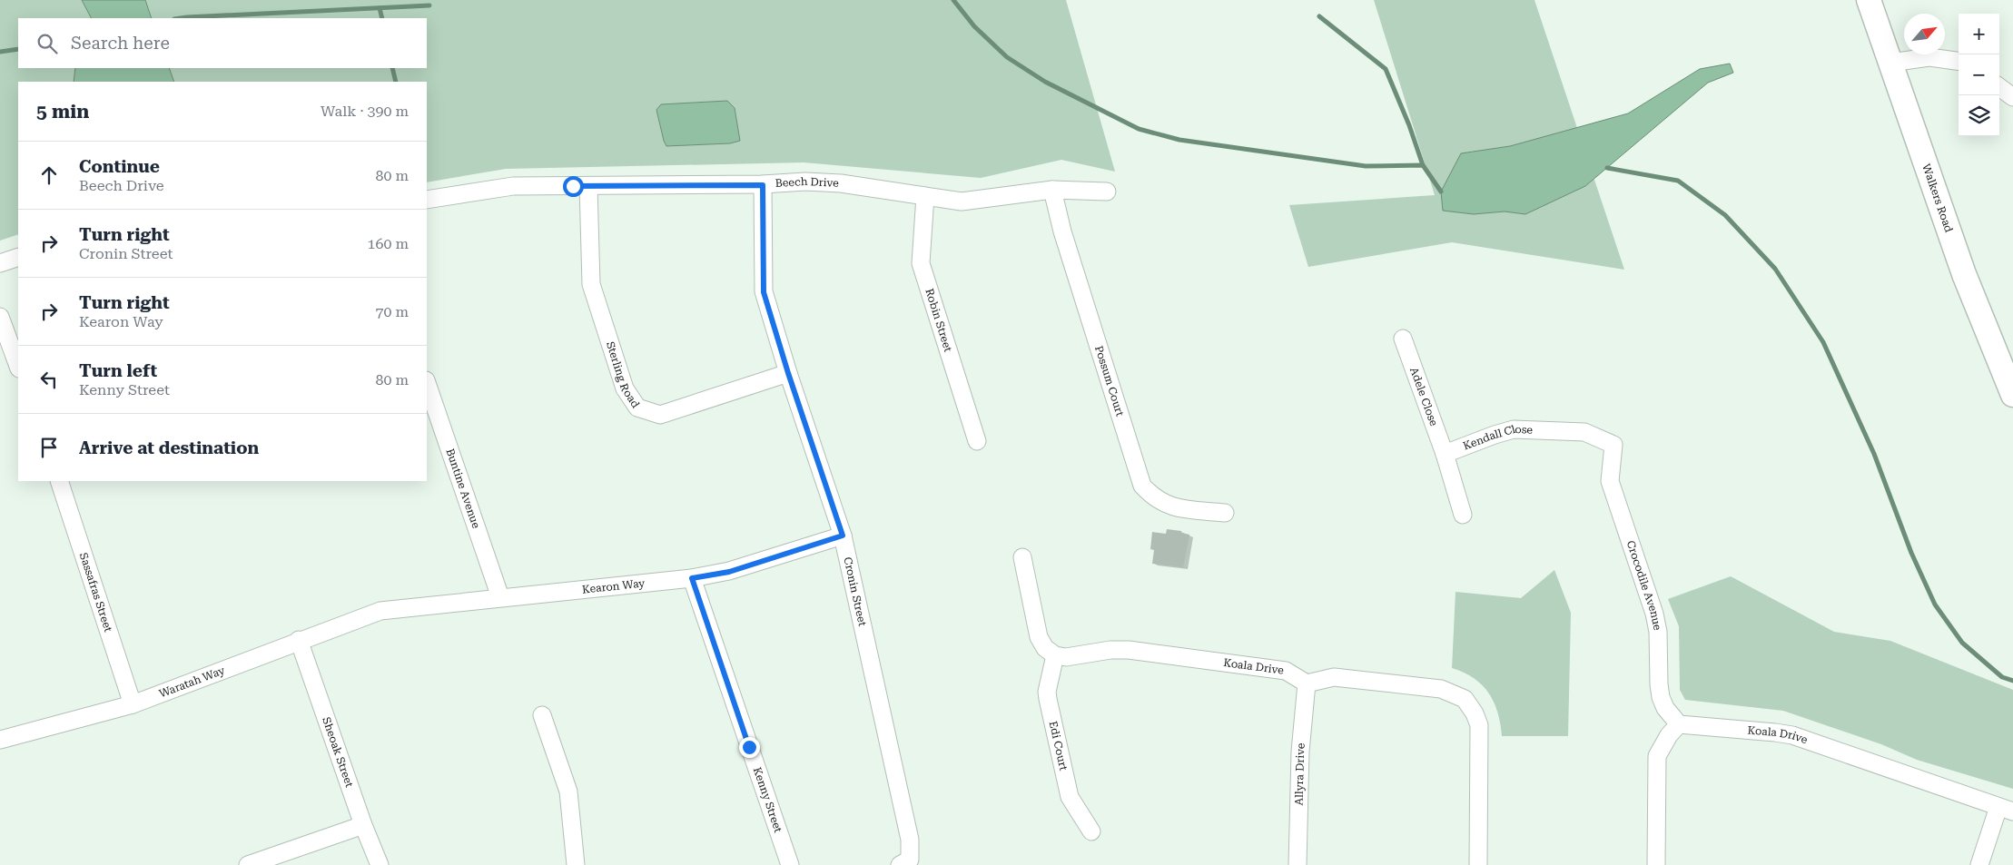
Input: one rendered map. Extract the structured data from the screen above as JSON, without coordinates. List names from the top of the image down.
{
  "streets": {
    "street": [
      "Beech Drive",
      "Walkers Road",
      "Robin Street",
      "Sterling Road",
      "Possum Court",
      "Adele Close",
      "Kendall Close",
      "Buntine Avenue",
      "Kearon Way",
      "Crocodile Avenue",
      "Sassafras Street",
      "Cronin Street",
      "Koala Drive",
      "Waratah Way",
      "Edi Court",
      "Sheoak Street",
      "Allyra Drive",
      "Kenny Street"
    ]
  },
  "crossings": [
    ["Beech Drive", "Robin Street"],
    ["Beech Drive", "Sterling Road"],
    ["Beech Drive", "Possum Court"],
    ["Beech Drive", "Cronin Street"],
    ["Sterling Road", "Cronin Street"],
    ["Adele Close", "Kendall Close"],
    ["Kendall Close", "Crocodile Avenue"],
    ["Buntine Avenue", "Kearon Way"],
    ["Kearon Way", "Cronin Street"],
    ["Kearon Way", "Waratah Way"],
    ["Kearon Way", "Kenny Street"],
    ["Crocodile Avenue", "Koala Drive"],
    ["Sassafras Street", "Waratah Way"],
    ["Koala Drive", "Edi Court"],
    ["Koala Drive", "Allyra Drive"],
    ["Waratah Way", "Sheoak Street"]
  ],
  "north": "top right",
  "page": {
    "map_buttons": ["+", "−"],
    "search": "Search here",
    "heading": ["5 min", "Walk · 390 m"],
    "list": [
      ["Continue", "Beech Drive", "80 m"],
      ["Turn right", "Cronin Street", "160 m"],
      ["Turn right", "Kearon Way", "70 m"],
      ["Turn left", "Kenny Street", "80 m"],
      "Arrive at destination"
    ]
  }
}
